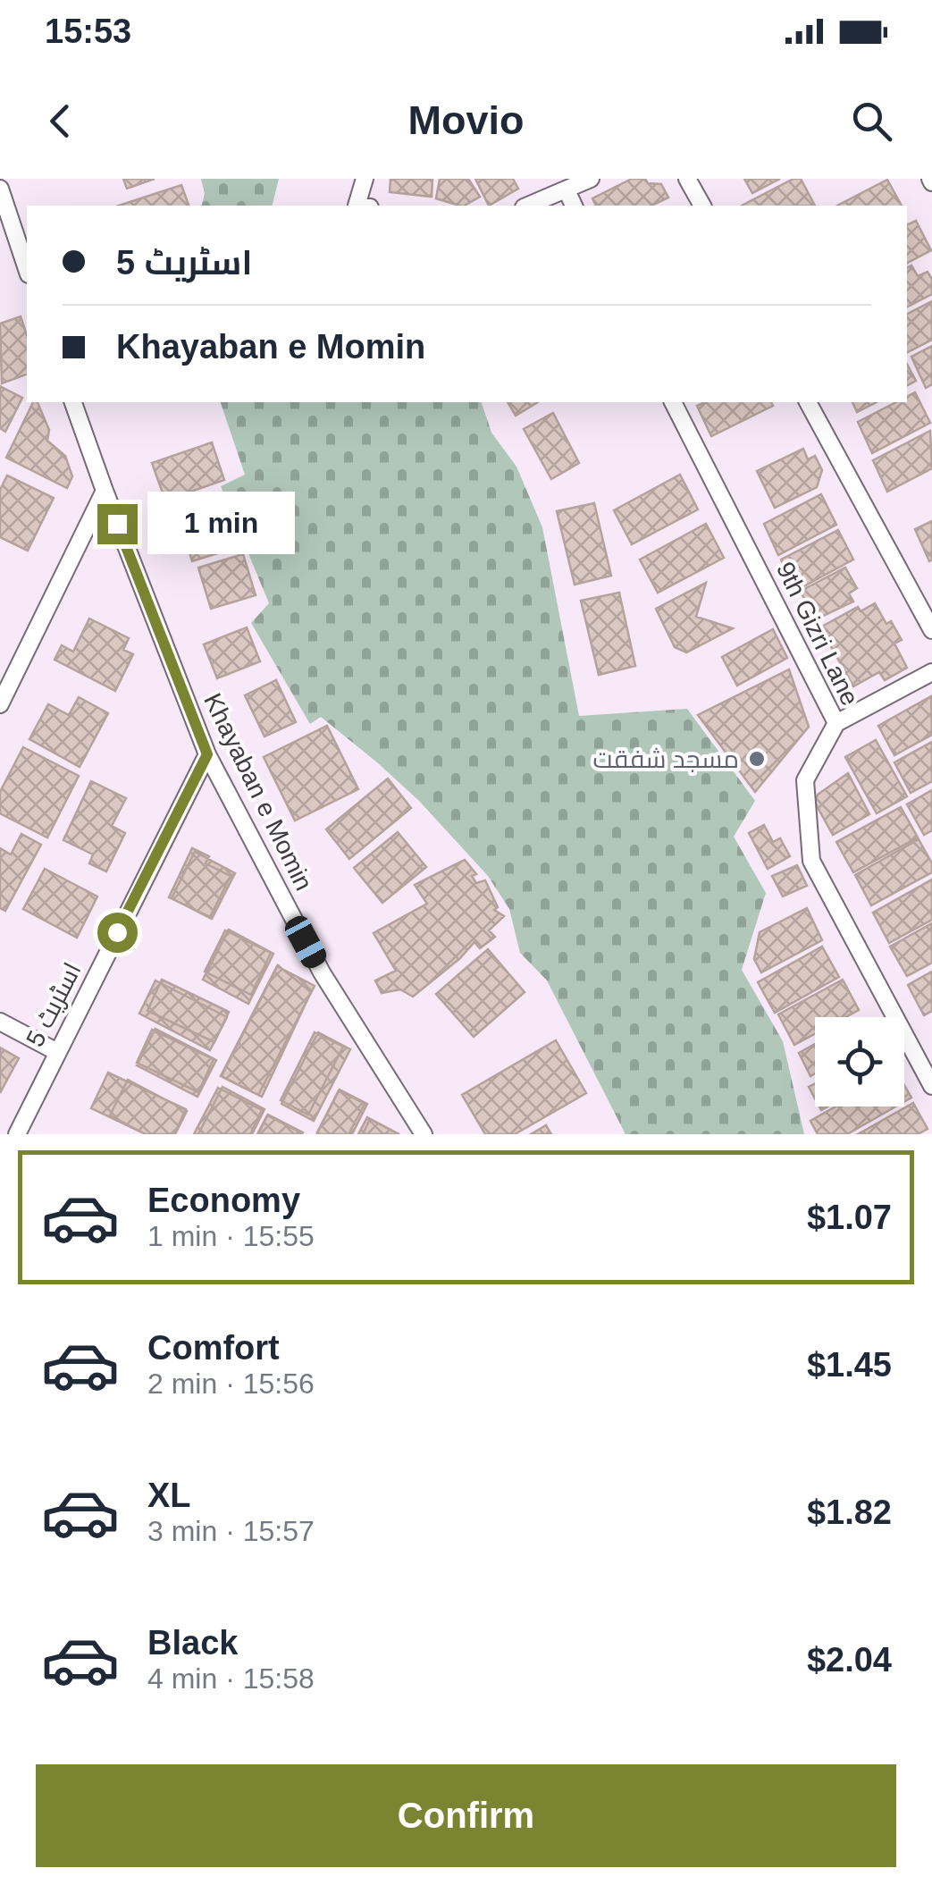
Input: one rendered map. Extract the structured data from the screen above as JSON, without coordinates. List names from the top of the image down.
{
  "streets": {
    "street": ["9th Gizri Lane", "Khayaban e Momin", "اسٹریٹ 5"]
  },
  "crossings": [
    ["Khayaban e Momin", "اسٹریٹ 5"]
  ],
  "places": ["مسجد شفقت"],
  "page": {
    "status": "15:53",
    "header": "Movio",
    "banner": ["اسٹریٹ 5", "Khayaban e Momin"],
    "bubble": "1 min",
    "list": [
      {
        "name": "Economy",
        "note": "1 min · 15:55",
        "value": "$1.07"
      },
      {
        "name": "Comfort",
        "note": "2 min · 15:56",
        "value": "$1.45"
      },
      {
        "name": "XL",
        "note": "3 min · 15:57",
        "value": "$1.82"
      },
      {
        "name": "Black",
        "note": "4 min · 15:58",
        "value": "$2.04"
      }
    ],
    "buttons": "Confirm"
  }
}
